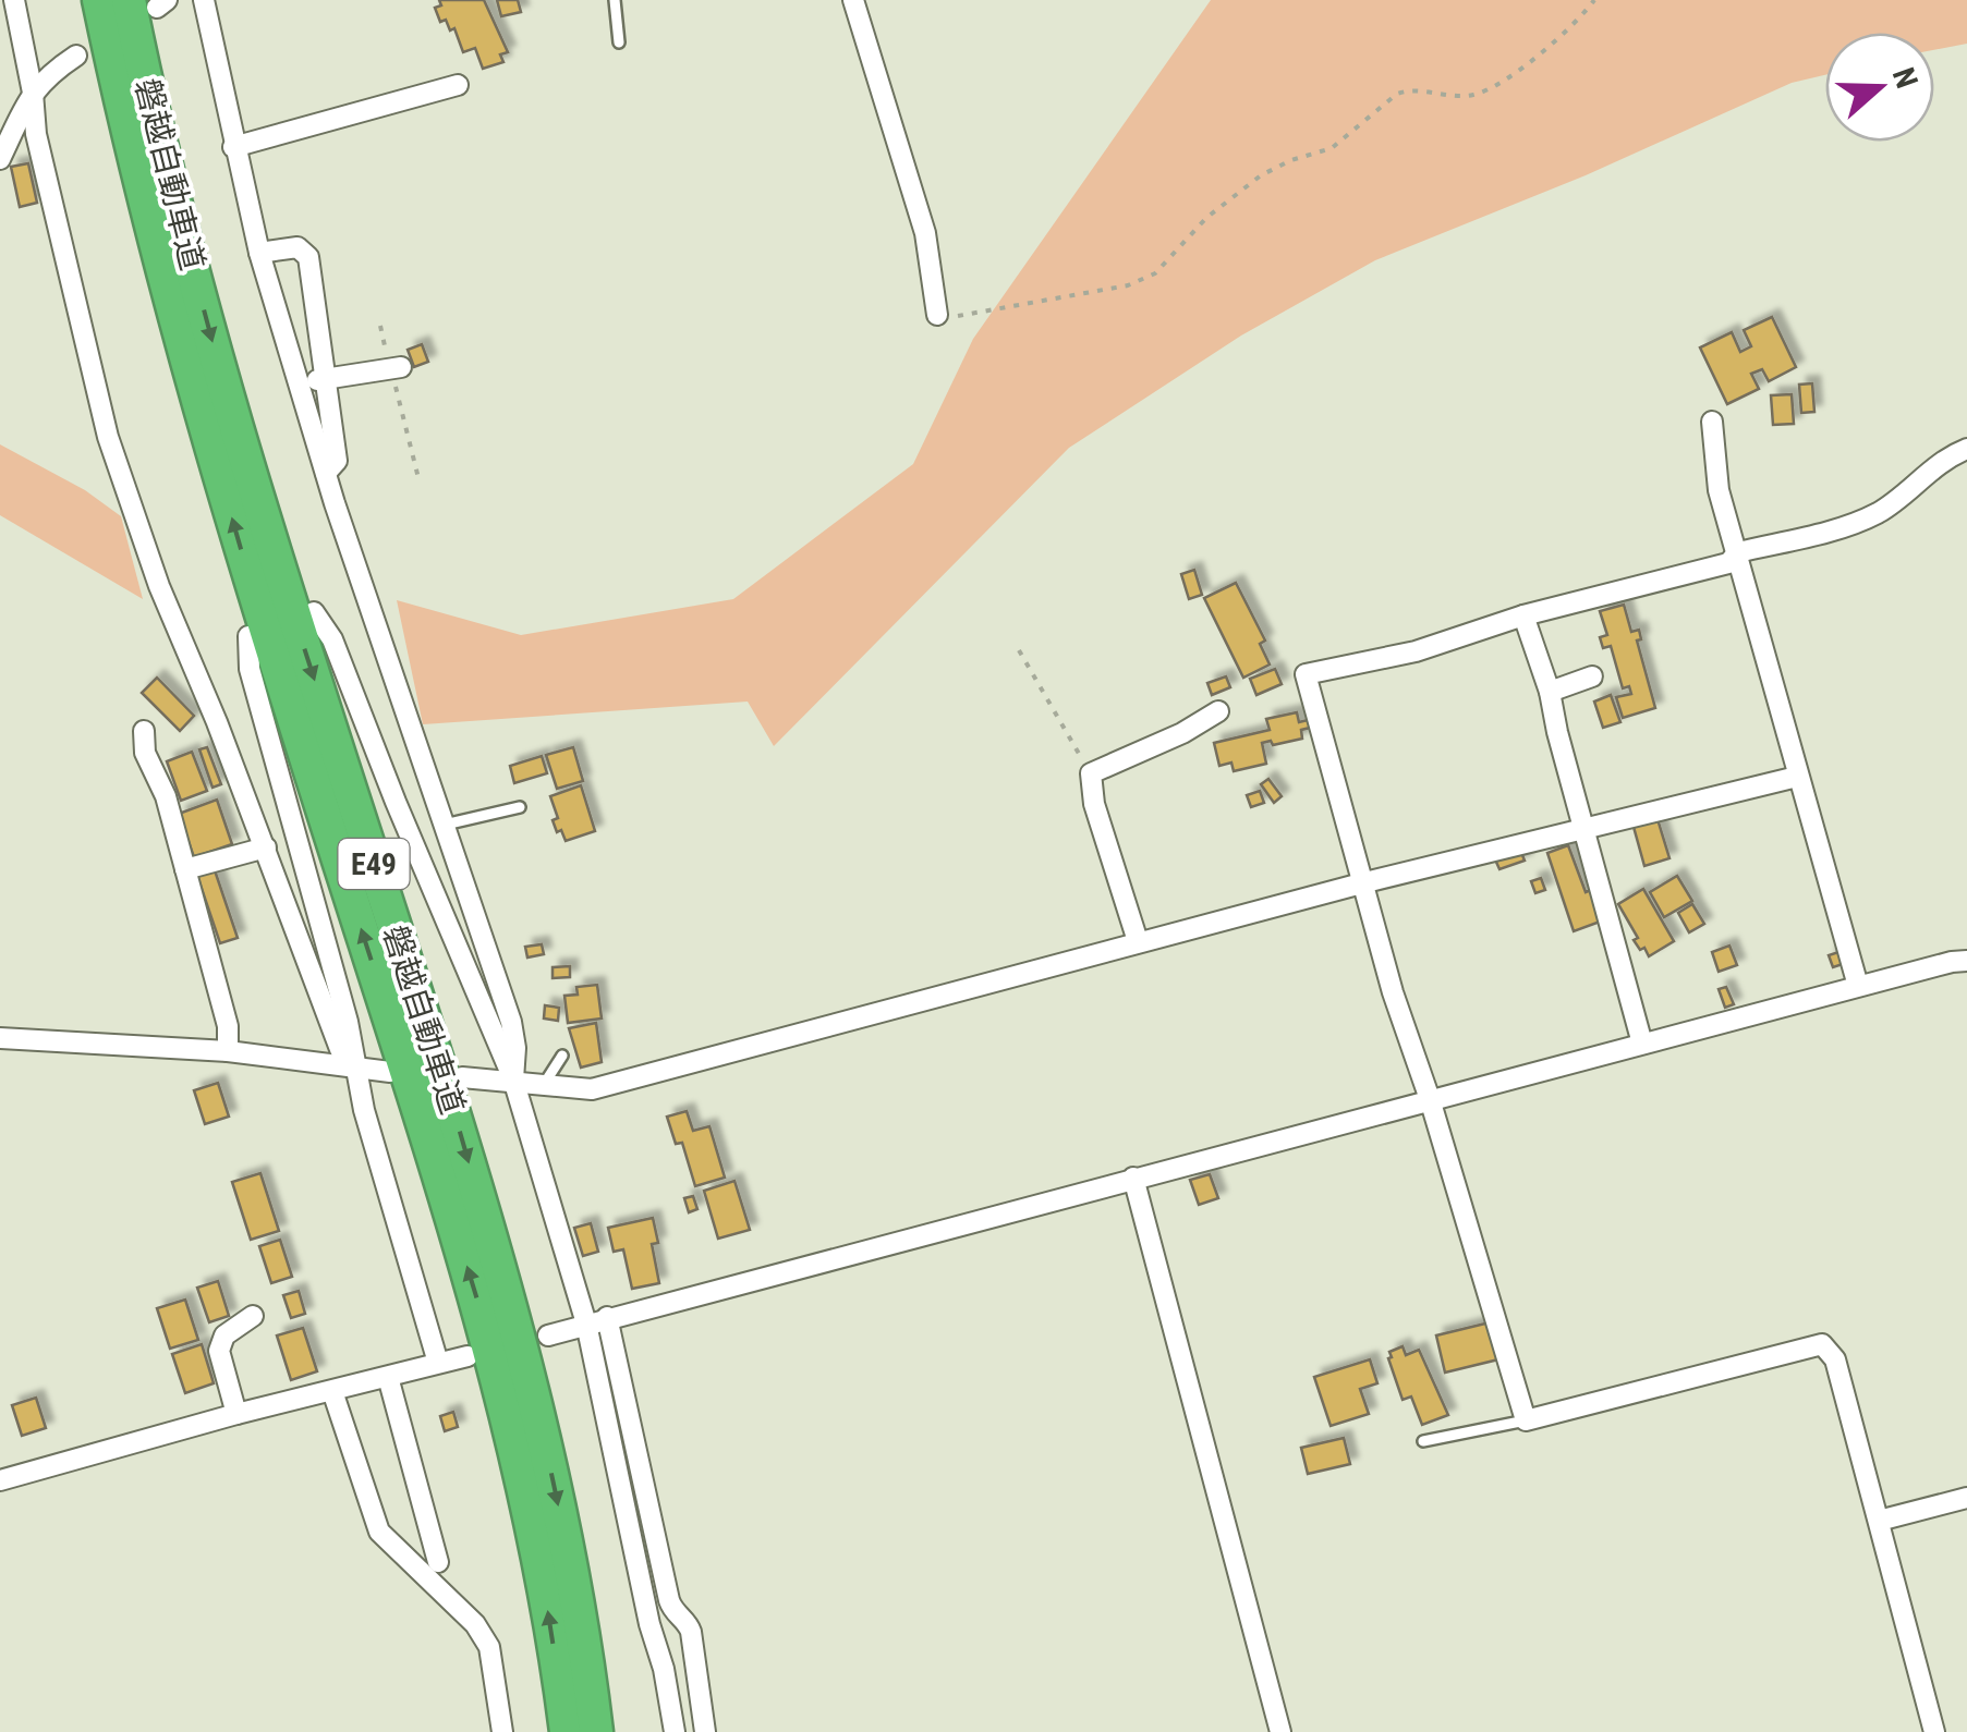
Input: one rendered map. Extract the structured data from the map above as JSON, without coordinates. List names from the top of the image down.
{
  "streets": {
    "highway": ["磐越自動車道", "E49"]
  },
  "north": "right"
}
